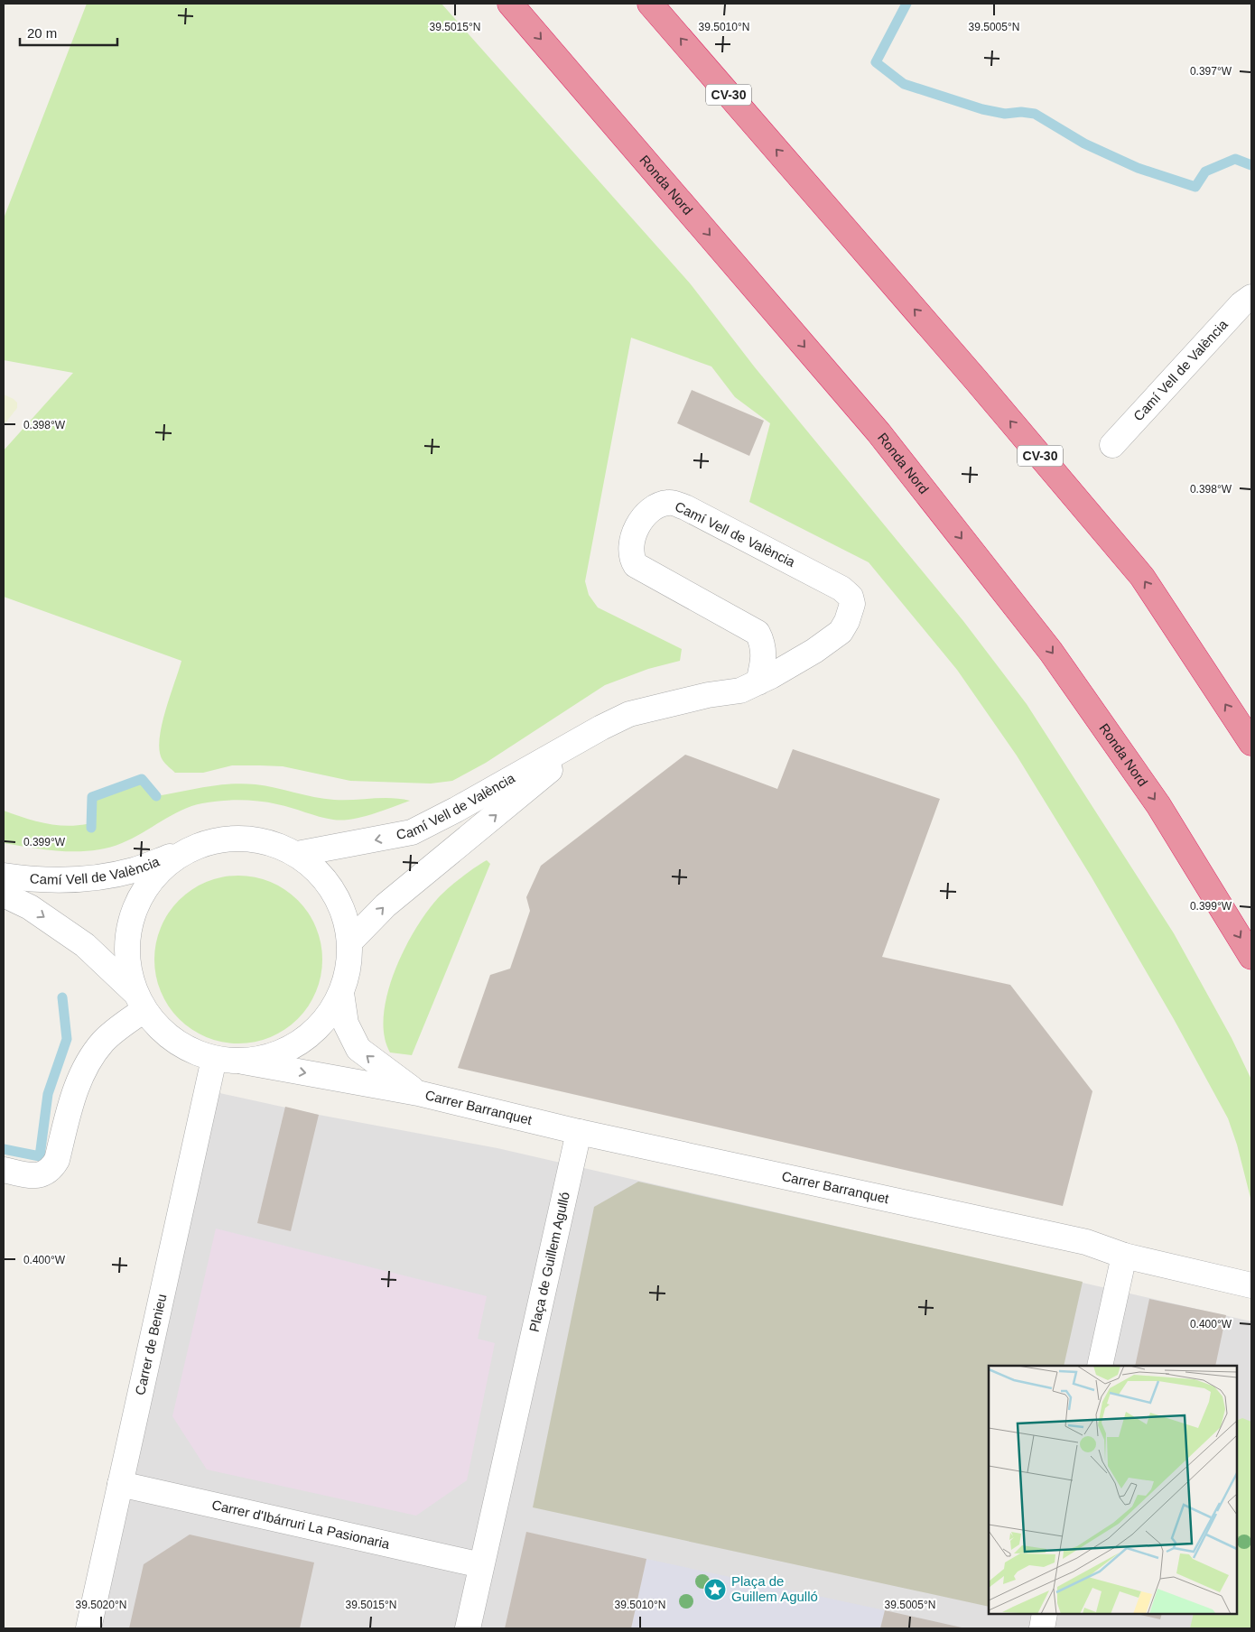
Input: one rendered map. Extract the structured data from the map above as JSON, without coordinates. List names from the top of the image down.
{
  "streets": {
    "highway": ["CV-30", "Ronda Nord"],
    "street": [
      "Camí Vell de València",
      "Carrer Barranquet",
      "Plaça de Guillem Agulló",
      "Carrer de Benieu",
      "Carrer d'Ibárruri La Pasionaria"
    ]
  },
  "crossings": [
    ["Carrer Barranquet", "Plaça de Guillem Agulló"],
    ["Plaça de Guillem Agulló", "Carrer d'Ibárruri La Pasionaria"],
    ["Carrer de Benieu", "Carrer d'Ibárruri La Pasionaria"]
  ],
  "places": {
    "place": ["Plaça de Guillem Agulló"]
  },
  "scale_bar": "20 m",
  "coordinates": [
    "39.5015°N",
    "39.5010°N",
    "39.5005°N",
    "0.397°W",
    "0.398°W",
    "0.399°W",
    "0.400°W",
    "39.5020°N"
  ]
}
